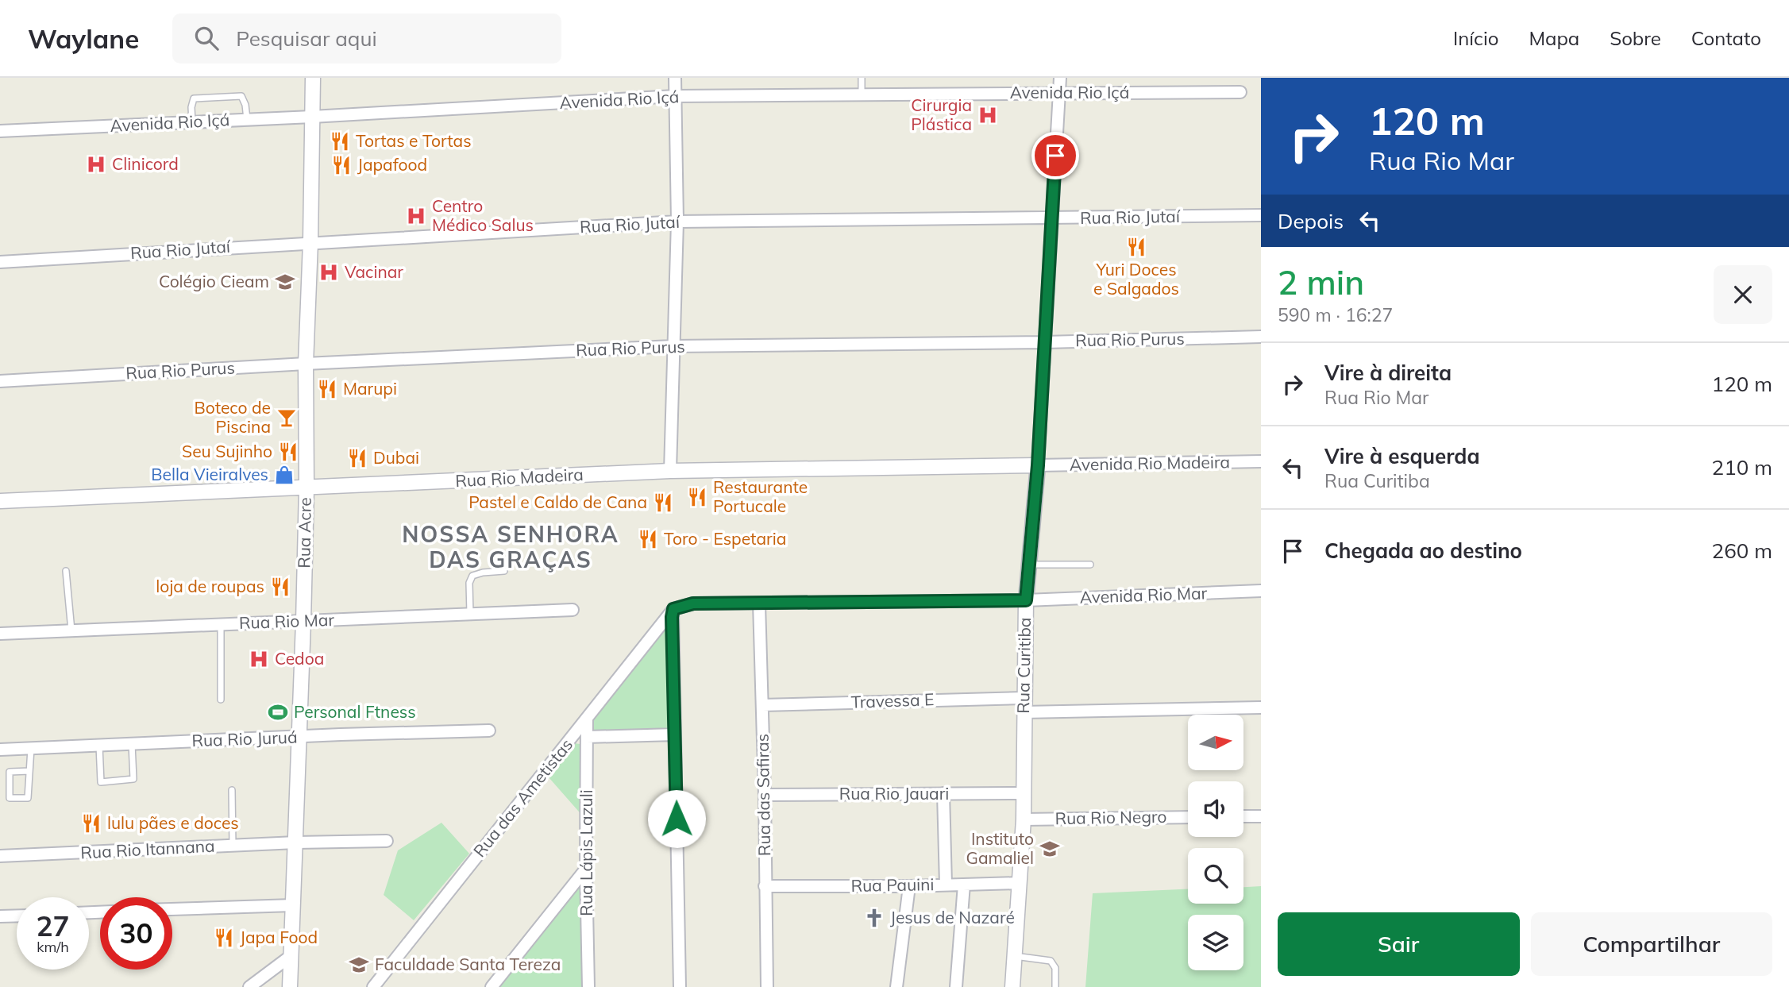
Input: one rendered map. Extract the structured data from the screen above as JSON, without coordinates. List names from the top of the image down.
{
  "streets": {
    "street": [
      "Avenida Rio Içá",
      "Rua Rio Jutaí",
      "Rua Rio Purus",
      "Avenida Rio Madeira",
      "Rua Rio Madeira",
      "Rua Acre",
      "Avenida Rio Mar",
      "Rua Rio Mar",
      "Rua Curitiba",
      "Travessa E",
      "Rua Rio Juruá",
      "Rua Rio Jauari",
      "Rua das Safiras",
      "Rua das Ametistas",
      "Rua Rio Negro",
      "Rua Rio Itannana",
      "Rua Lápis Lazuli",
      "Rua Pauini"
    ]
  },
  "crossings": [
    ["Avenida Rio Içá", "Rua Acre"],
    ["Avenida Rio Içá", "Rua Curitiba"],
    ["Rua Rio Jutaí", "Rua Acre"],
    ["Rua Rio Jutaí", "Rua Curitiba"],
    ["Rua Rio Purus", "Rua Acre"],
    ["Rua Rio Purus", "Rua Curitiba"],
    ["Avenida Rio Madeira", "Rua Rio Madeira"],
    ["Avenida Rio Madeira", "Rua Curitiba"],
    ["Rua Rio Madeira", "Rua Acre"],
    ["Rua Rio Madeira", "Rua Curitiba"],
    ["Rua Acre", "Rua Rio Mar"],
    ["Rua Acre", "Rua Rio Juruá"],
    ["Rua Acre", "Rua Rio Itannana"],
    ["Avenida Rio Mar", "Rua Curitiba"],
    ["Rua Curitiba", "Travessa E"],
    ["Rua Curitiba", "Rua Rio Jauari"],
    ["Rua Curitiba", "Rua Rio Negro"],
    ["Rua Curitiba", "Rua Pauini"],
    ["Travessa E", "Rua das Safiras"],
    ["Rua Rio Jauari", "Rua das Safiras"],
    ["Rua das Safiras", "Rua Pauini"],
    ["Rua das Ametistas", "Rua Lápis Lazuli"]
  ],
  "districts": ["NOSSA SENHORA DAS GRAÇAS"],
  "places": {
    "hospital": [
      "Cirurgia Plástica",
      "Clinicord",
      "Centro Médico Salus",
      "Vacinar",
      "Cedoa"
    ],
    "restaurant": [
      "Tortas e Tortas",
      "Japafood",
      "Yuri Doces e Salgados",
      "Marupi",
      "Seu Sujinho",
      "Dubai",
      "Restaurante Portucale",
      "Pastel e Caldo de Cana",
      "Toro - Espetaria",
      "loja de roupas",
      "lulu pães e doces",
      "Japa Food"
    ],
    "school or university": ["Colégio Cieam", "Instituto Gamaliel", "Faculdade Santa Tereza"],
    "bar": ["Boteco de Piscina"],
    "shop": ["Bella Vieiralves"],
    "sports": ["Personal Ftness"],
    "church": ["Jesus de Nazaré"]
  },
  "north": "right",
  "page": {
    "header": "Waylane",
    "search": "Pesquisar aqui",
    "nav": [
      "Início",
      "Mapa",
      "Sobre",
      "Contato"
    ],
    "turn": ["120 m", "Rua Rio Mar"],
    "then": "Depois",
    "heading": ["2 min", "590 m · 16:27"],
    "list": [
      {
        "name": "Vire à direita",
        "note": "Rua Rio Mar",
        "value": "120 m"
      },
      {
        "name": "Vire à esquerda",
        "note": "Rua Curitiba",
        "value": "210 m"
      },
      {
        "name": "Chegada ao destino",
        "value": "260 m"
      }
    ],
    "speed": "27 km/h",
    "limit": "30",
    "buttons": ["Sair", "Compartilhar"]
  }
}
